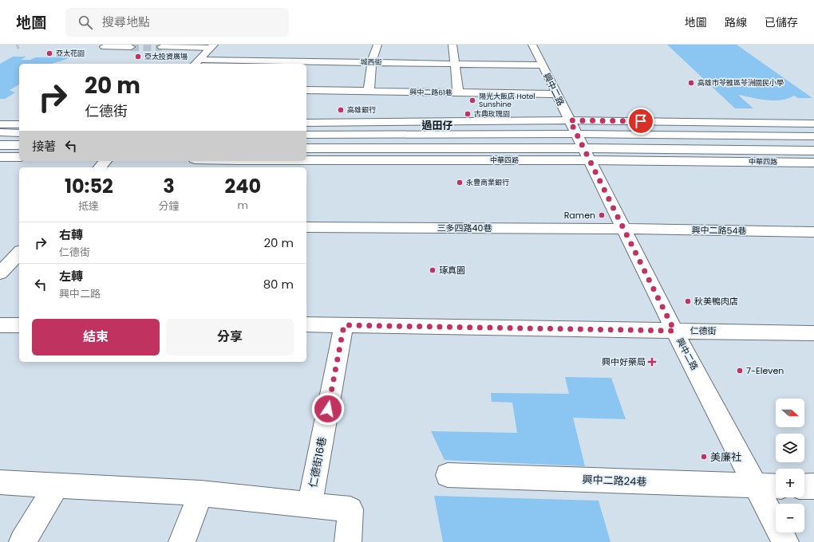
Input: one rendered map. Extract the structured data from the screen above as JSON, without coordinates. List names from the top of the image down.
{
  "streets": {
    "street": [
      "城西街",
      "興中二路",
      "興中二路61巷",
      "中華四路",
      "三多四路40巷",
      "興中二路54巷",
      "仁德街",
      "仁德街16巷",
      "興中二路24巷"
    ]
  },
  "crossings": [
    ["城西街", "興中二路"],
    ["興中二路", "興中二路61巷"],
    ["興中二路", "中華四路"],
    ["興中二路", "三多四路40巷"],
    ["興中二路", "興中二路54巷"],
    ["興中二路", "仁德街"],
    ["興中二路", "興中二路24巷"],
    ["三多四路40巷", "興中二路54巷"],
    ["仁德街", "仁德街16巷"]
  ],
  "districts": ["過田仔"],
  "places": {
    "other": [
      "亞太花園",
      "亞太投資廣場",
      "高雄市苓雅區苓洲國民小學",
      "陽光大飯店 Hotel Sunshine",
      "高雄銀行",
      "古典玫瑰園",
      "永豐商業銀行",
      "Ramen",
      "琢真園",
      "秋美鴨肉店",
      "7-Eleven",
      "美廉社"
    ],
    "health": ["興中好藥局"]
  },
  "north": "right",
  "page": {
    "header": "地圖",
    "search": "搜尋地點",
    "nav": ["地圖", "路線", "已儲存"],
    "turn": ["20 m", "仁德街"],
    "then": "接著",
    "eta": [
      "10:52",
      "抵達",
      "3",
      "分鐘",
      "240",
      "m"
    ],
    "list": [
      {
        "name": "右轉",
        "note": "仁德街",
        "value": "20 m"
      },
      {
        "name": "左轉",
        "note": "興中二路",
        "value": "80 m"
      }
    ],
    "buttons": ["結束", "分享"],
    "map_buttons": ["+", "−"]
  }
}
